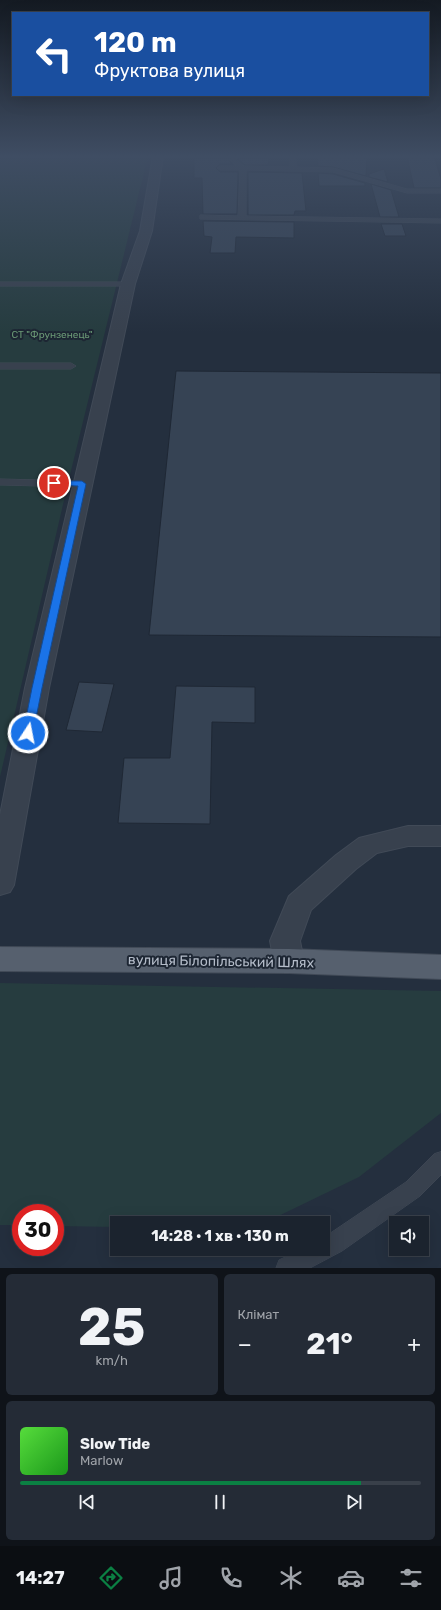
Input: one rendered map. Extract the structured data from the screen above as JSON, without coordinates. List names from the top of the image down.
{
  "streets": {
    "main road": ["вулиця Білопільський Шлях"]
  },
  "parks": ["СТ \"Фрунзенець\""],
  "page": {
    "turn": ["120 m", "Фруктова вулиця"],
    "limit": "30",
    "trip": "14:28 · 1 хв · 130 m",
    "tile": [
      ["25", "km/h"],
      "Клімат"
    ],
    "heat": ["−", "21°", "+"],
    "song": ["Slow Tide", "Marlow"],
    "tabs": "14:27"
  }
}
